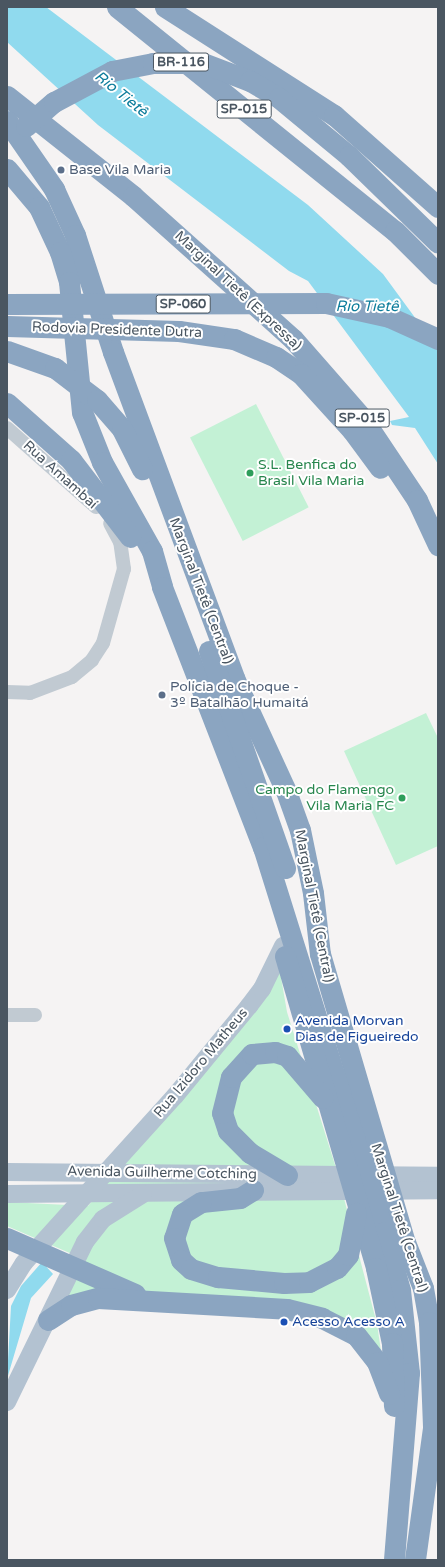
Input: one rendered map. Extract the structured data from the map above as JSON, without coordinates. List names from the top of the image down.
{
  "streets": {
    "highway": [
      "BR-116",
      "SP-015",
      "Marginal Tietê (Expressa)",
      "SP-060",
      "Rodovia Presidente Dutra",
      "Marginal Tietê (Central)"
    ],
    "main road": ["Rua Amambaí", "Rua Izidoro Matheus", "Avenida Guilherme Cotching"]
  },
  "crossings": [
    ["Marginal Tietê (Expressa)", "Rodovia Presidente Dutra"],
    ["Rua Izidoro Matheus", "Avenida Guilherme Cotching"]
  ],
  "water": ["Rio Tietê"],
  "places": [
    "Base Vila Maria",
    "S.L. Benfica do Brasil Vila Maria",
    "Polícia de Choque - 3º Batalhão Humaitá",
    "Campo do Flamengo Vila Maria FC",
    "Avenida Morvan Dias de Figueiredo",
    "Acesso Acesso A"
  ]
}
